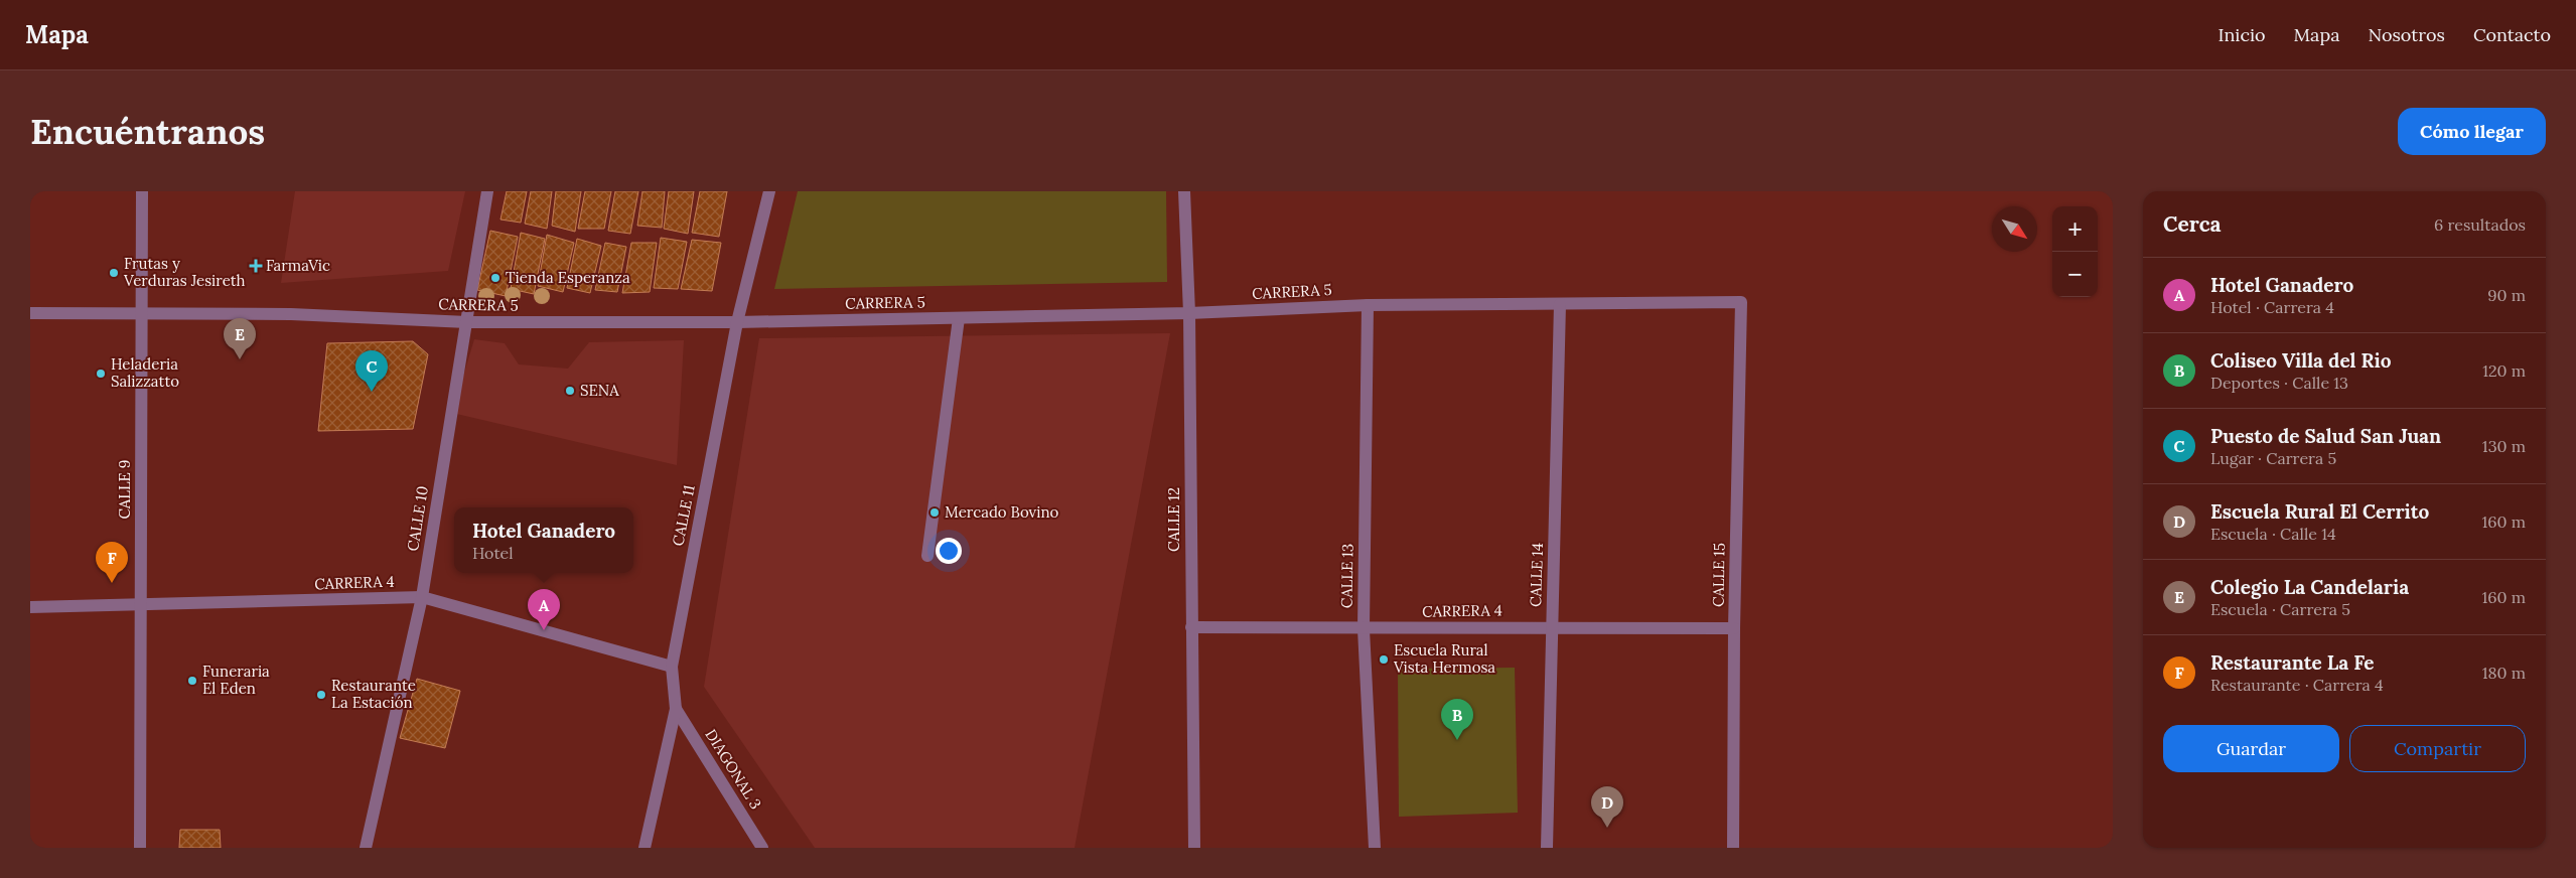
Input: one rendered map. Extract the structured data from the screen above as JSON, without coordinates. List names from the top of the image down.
{
  "streets": {
    "street": [
      "CARRERA 5",
      "CALLE 9",
      "CALLE 11",
      "CALLE 10",
      "CALLE 12",
      "CALLE 14",
      "CALLE 15",
      "CALLE 13",
      "CARRERA 4",
      "DIAGONAL 3"
    ]
  },
  "crossings": [
    ["CARRERA 5", "CALLE 9"],
    ["CARRERA 5", "CALLE 11"],
    ["CARRERA 5", "CALLE 10"],
    ["CARRERA 5", "CALLE 12"],
    ["CARRERA 5", "CALLE 14"],
    ["CARRERA 5", "CALLE 15"],
    ["CARRERA 5", "CALLE 13"],
    ["CALLE 9", "CARRERA 4"],
    ["CALLE 11", "CARRERA 4"],
    ["CALLE 11", "DIAGONAL 3"],
    ["CALLE 10", "CARRERA 4"],
    ["CALLE 12", "CARRERA 4"],
    ["CALLE 14", "CARRERA 4"],
    ["CALLE 15", "CARRERA 4"],
    ["CALLE 13", "CARRERA 4"]
  ],
  "places": {
    "health": ["FarmaVic"],
    "other": [
      "Frutas y Verduras Jesireth",
      "Tienda Esperanza",
      "Heladeria Salizzatto",
      "SENA",
      "Mercado Bovino",
      "Escuela Rural Vista Hermosa",
      "Funeraria El Eden",
      "Restaurante La Estación"
    ]
  },
  "north": "bottom right",
  "page": {
    "header": "Mapa",
    "nav": [
      "Inicio",
      "Mapa",
      "Nosotros",
      "Contacto"
    ],
    "buttons": [
      "Cómo llegar",
      ["Guardar", "Compartir"]
    ],
    "title": "Encuéntranos",
    "heading": ["Cerca", "6 resultados"],
    "map_buttons": ["+", "−"],
    "list": [
      {
        "mark": "A",
        "name": "Hotel Ganadero",
        "note": "Hotel · Carrera 4",
        "value": "90 m"
      },
      {
        "mark": "B",
        "name": "Coliseo Villa del Rio",
        "note": "Deportes · Calle 13",
        "value": "120 m"
      },
      {
        "mark": "C",
        "name": "Puesto de Salud San Juan",
        "note": "Lugar · Carrera 5",
        "value": "130 m"
      },
      {
        "mark": "D",
        "name": "Escuela Rural El Cerrito",
        "note": "Escuela · Calle 14",
        "value": "160 m"
      },
      {
        "mark": "E",
        "name": "Colegio La Candelaria",
        "note": "Escuela · Carrera 5",
        "value": "160 m"
      },
      {
        "mark": "F",
        "name": "Restaurante La Fe",
        "note": "Restaurante · Carrera 4",
        "value": "180 m"
      }
    ],
    "pins": [
      "E",
      "C",
      "F",
      "A",
      "B",
      "D"
    ],
    "popup": ["Hotel Ganadero", "Hotel"]
  }
}
